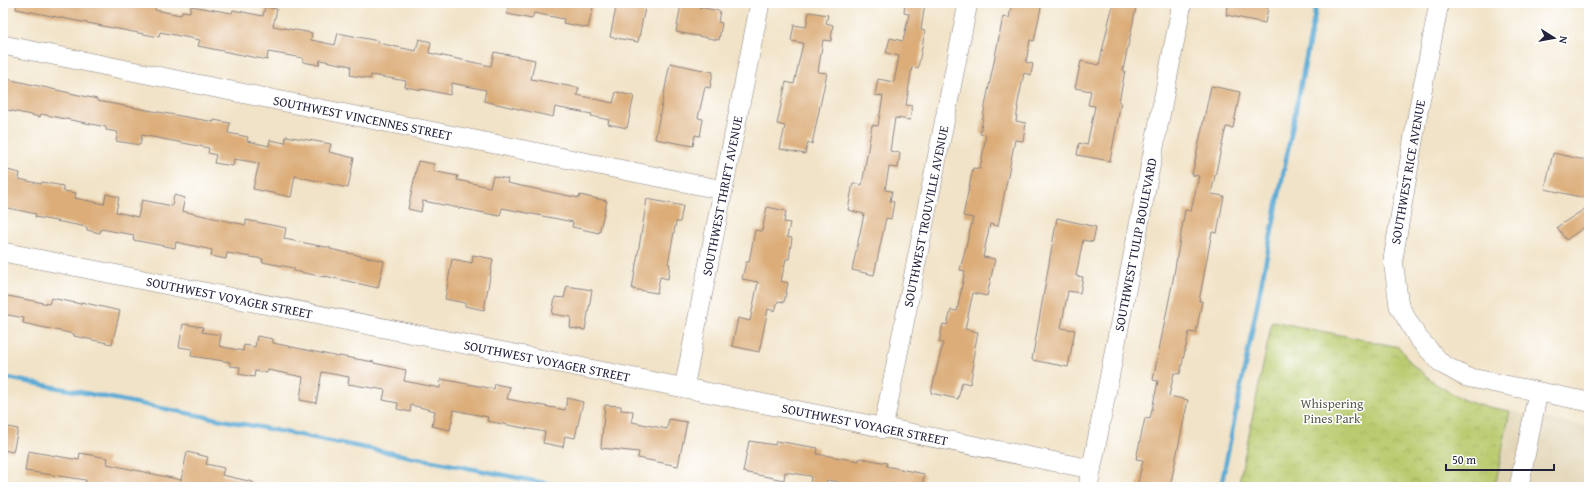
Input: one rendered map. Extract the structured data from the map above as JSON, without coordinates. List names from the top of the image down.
{
  "streets": {
    "street": [
      "SOUTHWEST VINCENNES STREET",
      "SOUTHWEST RICE AVENUE",
      "SOUTHWEST THRIFT AVENUE",
      "SOUTHWEST TROUVILLE AVENUE",
      "SOUTHWEST TULIP BOULEVARD",
      "SOUTHWEST VOYAGER STREET"
    ]
  },
  "crossings": [
    ["SOUTHWEST VINCENNES STREET", "SOUTHWEST THRIFT AVENUE"],
    ["SOUTHWEST THRIFT AVENUE", "SOUTHWEST VOYAGER STREET"],
    ["SOUTHWEST TROUVILLE AVENUE", "SOUTHWEST VOYAGER STREET"],
    ["SOUTHWEST TULIP BOULEVARD", "SOUTHWEST VOYAGER STREET"]
  ],
  "parks": ["Whispering Pines Park"],
  "scale_bar": "50 m",
  "north": "right"
}
